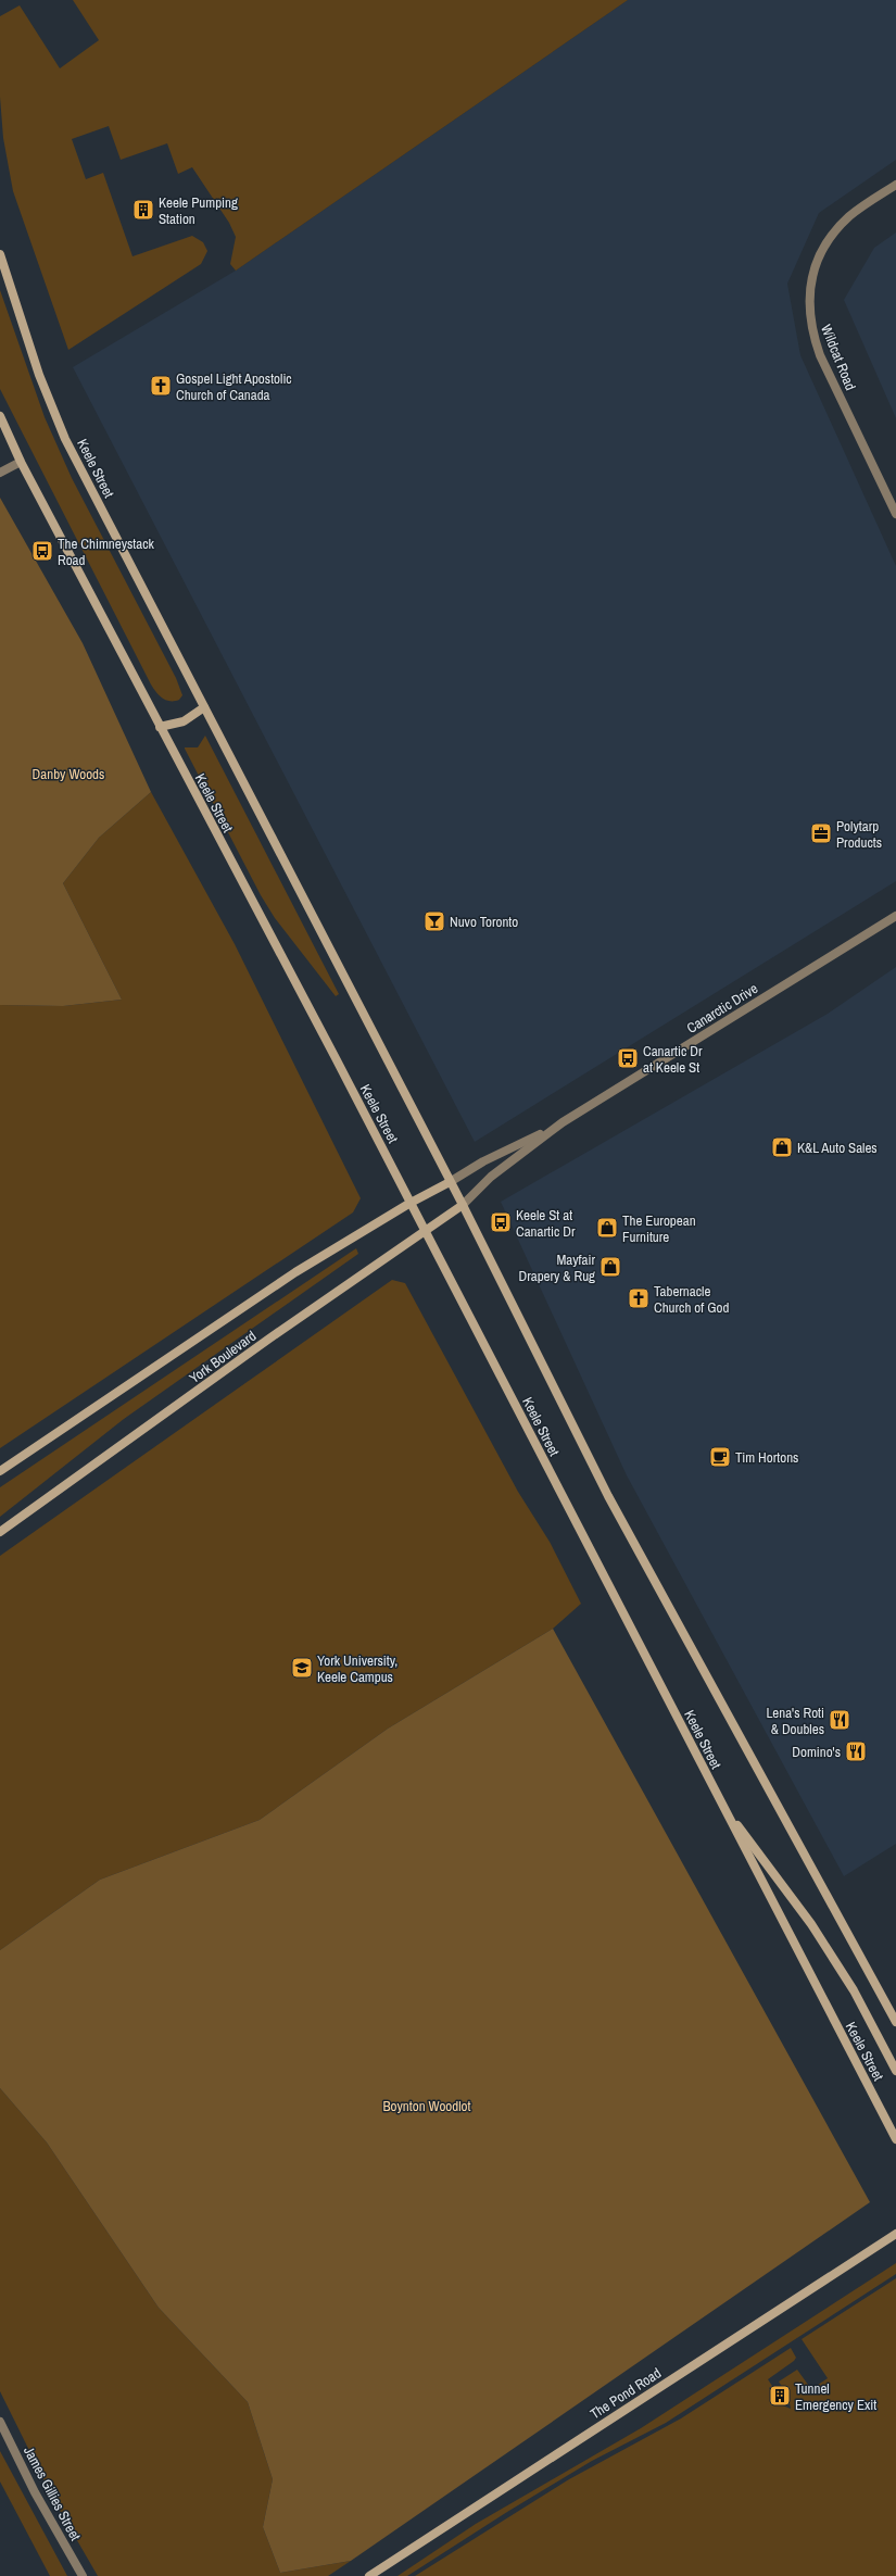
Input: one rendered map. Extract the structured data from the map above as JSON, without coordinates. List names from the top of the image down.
{
  "streets": {
    "main road": [
      "Keele Street",
      "Canarctic Drive",
      "York Boulevard",
      "The Pond Road"
    ],
    "street": ["Wildcat Road", "James Gillies Street"]
  },
  "crossings": [
    ["Keele Street", "Canarctic Drive"],
    ["Keele Street", "York Boulevard"],
    ["Canarctic Drive", "York Boulevard"]
  ],
  "parks": ["Danby Woods", "Boynton Woodlot"],
  "places": {
    "building": ["Keele Pumping Station", "Tunnel Emergency Exit"],
    "church": ["Gospel Light Apostolic Church of Canada", "Tabernacle Church of God"],
    "bus stop": ["The Chimneystack Road", "Canartic Dr at Keele St", "Keele St at Canartic Dr"],
    "office": ["Polytarp Products"],
    "bar": ["Nuvo Toronto"],
    "shop": ["K&L Auto Sales", "The European Furniture", "Mayfair Drapery & Rug"],
    "cafe": ["Tim Hortons"],
    "school or university": ["York University, Keele Campus"],
    "restaurant": ["Lena's Roti & Doubles", "Domino's"]
  }
}
